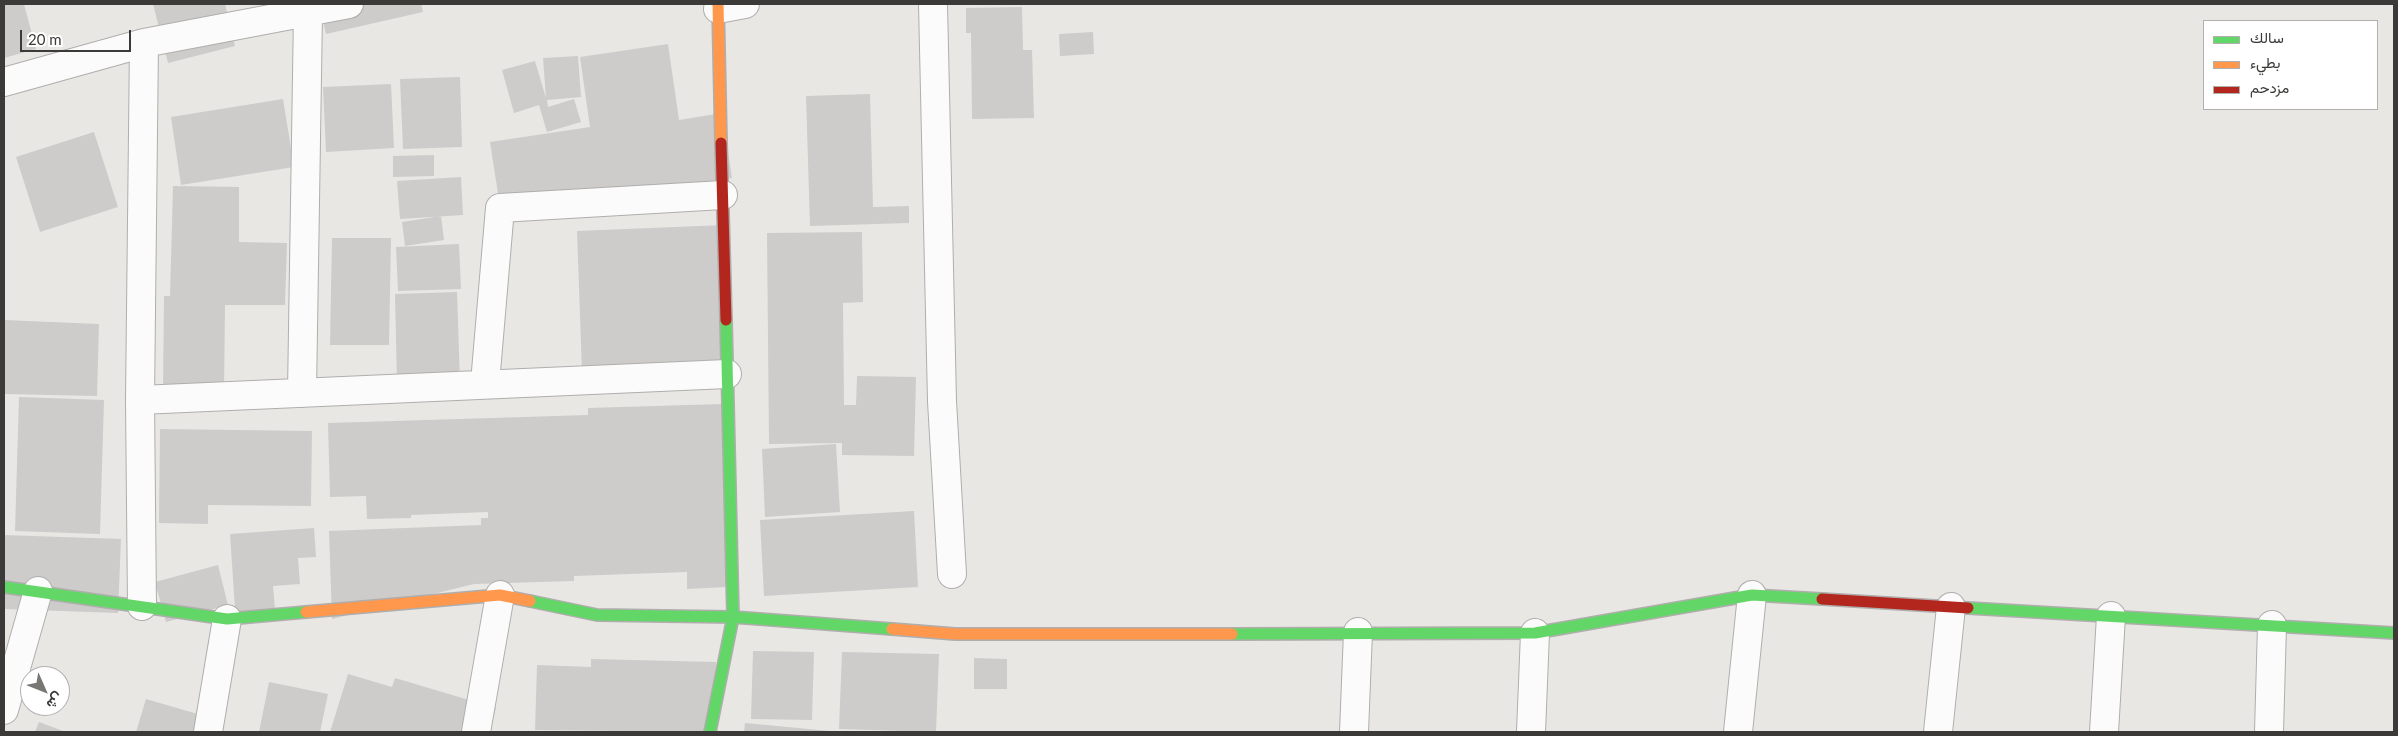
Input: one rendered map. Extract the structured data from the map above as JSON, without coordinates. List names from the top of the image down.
{
  "legend": ["سالك", "بطيء", "مزدحم"],
  "scale_bar": "20 m",
  "north": "bottom right"
}
